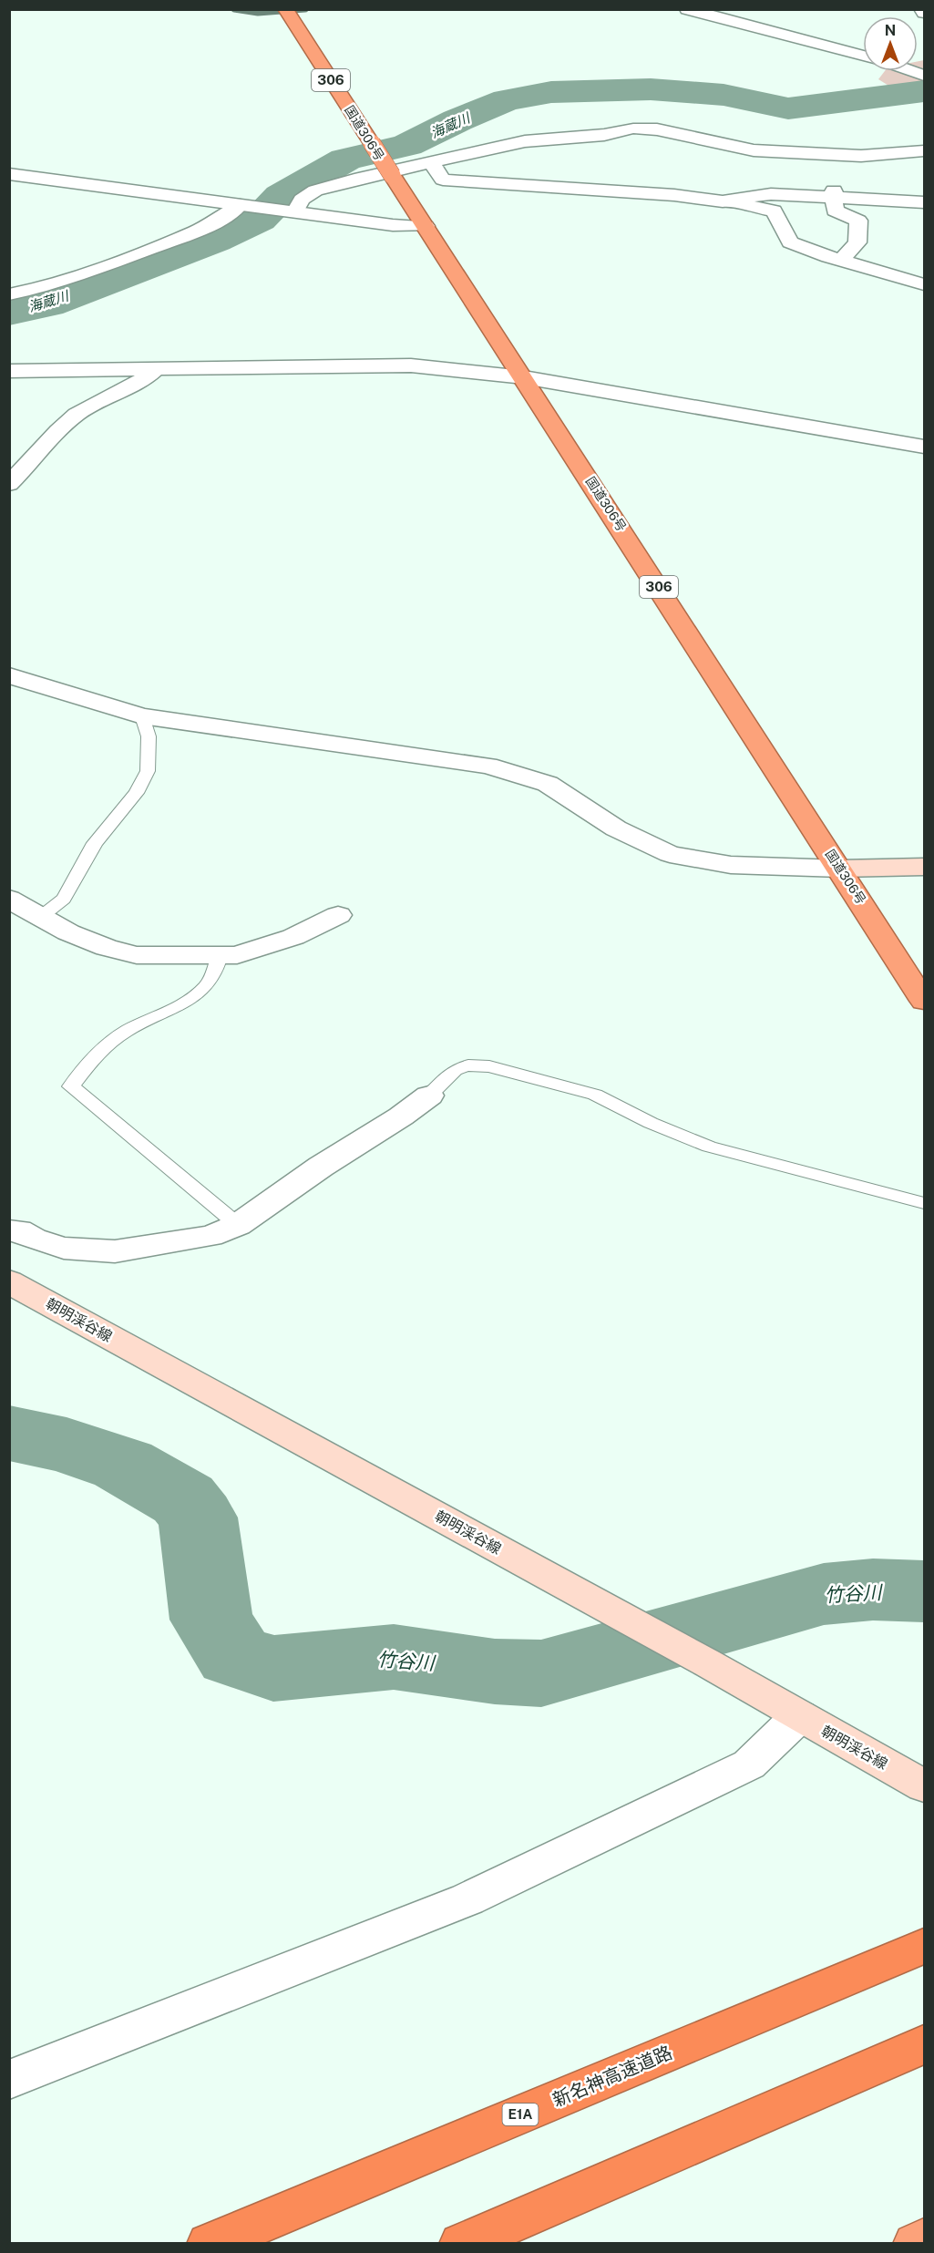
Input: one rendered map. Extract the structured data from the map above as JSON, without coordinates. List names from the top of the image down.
{
  "streets": {
    "highway": [
      "306",
      "国道306号",
      "新名神高速道路",
      "E1A"
    ],
    "main road": ["朝明渓谷線"]
  },
  "water": ["海蔵川", "竹谷川"],
  "north": "top"
}
